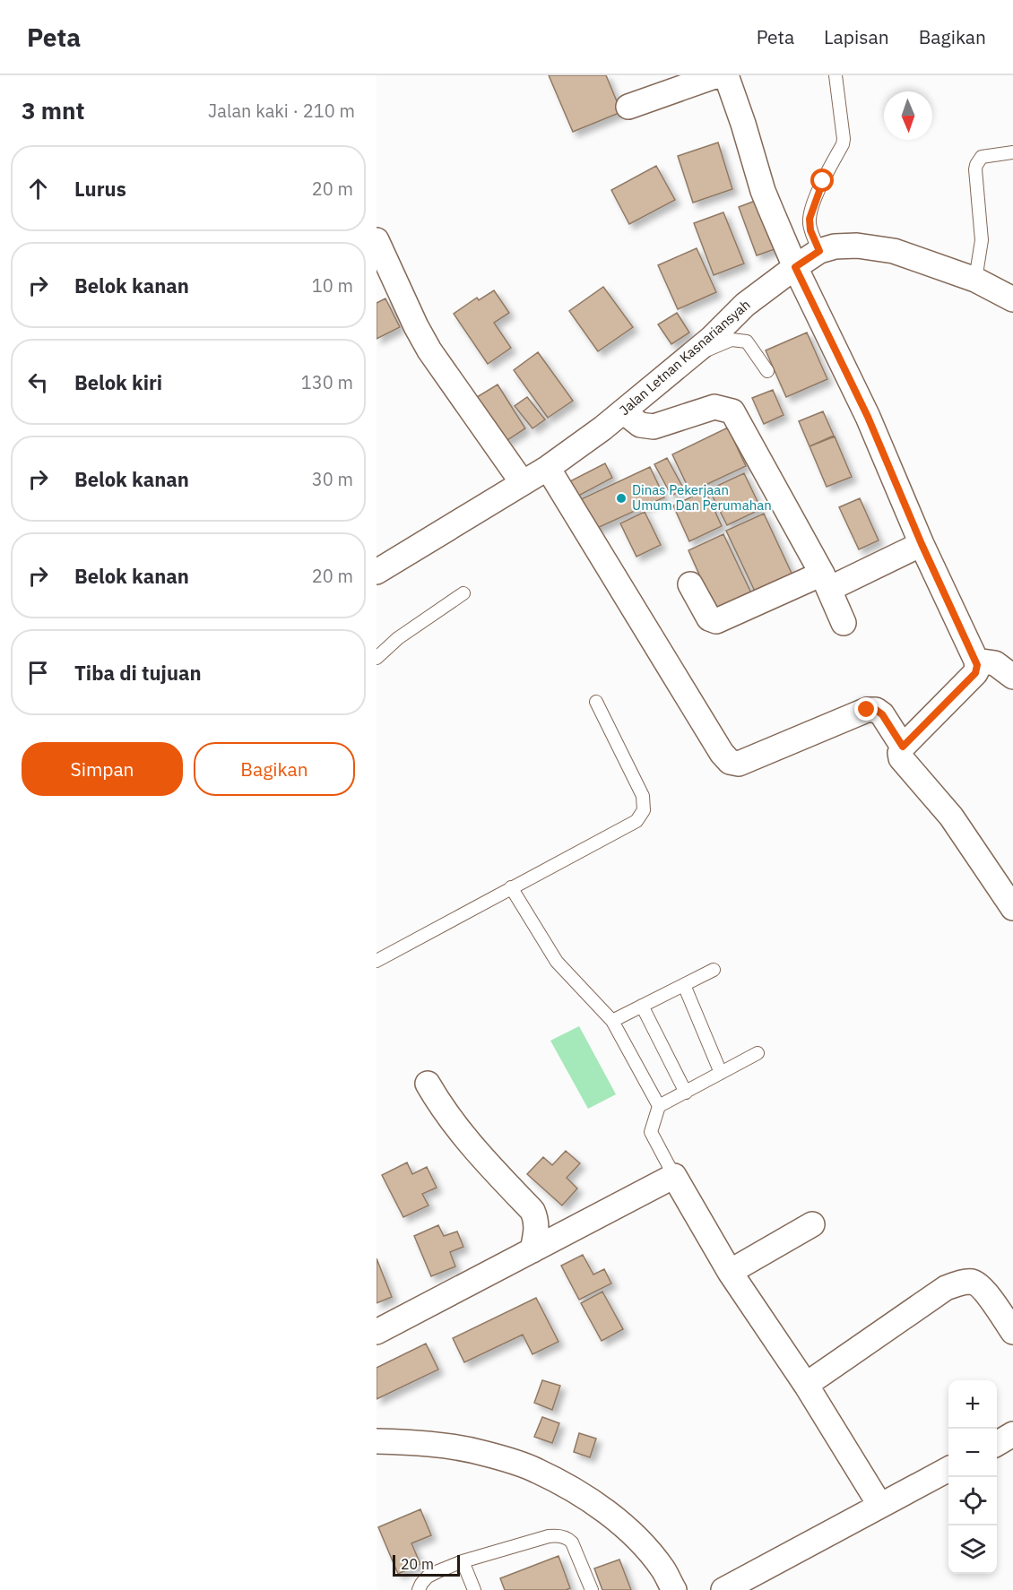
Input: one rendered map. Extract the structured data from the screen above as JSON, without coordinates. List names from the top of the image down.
{
  "streets": {
    "street": ["Jalan Letnan Kasnariansyah"]
  },
  "places": ["Dinas Pekerjaan Umum Dan Perumahan"],
  "scale_bar": "20 m",
  "north": "bottom",
  "page": {
    "header": "Peta",
    "nav": ["Peta", "Lapisan", "Bagikan"],
    "heading": ["3 mnt", "Jalan kaki · 210 m"],
    "list": [
      ["Lurus", "20 m"],
      ["Belok kanan", "10 m"],
      ["Belok kiri", "130 m"],
      ["Belok kanan", "30 m"],
      ["Belok kanan", "20 m"],
      "Tiba di tujuan"
    ],
    "buttons": ["Simpan", "Bagikan"],
    "map_buttons": ["+", "−"],
    "scale": "20 m"
  }
}
